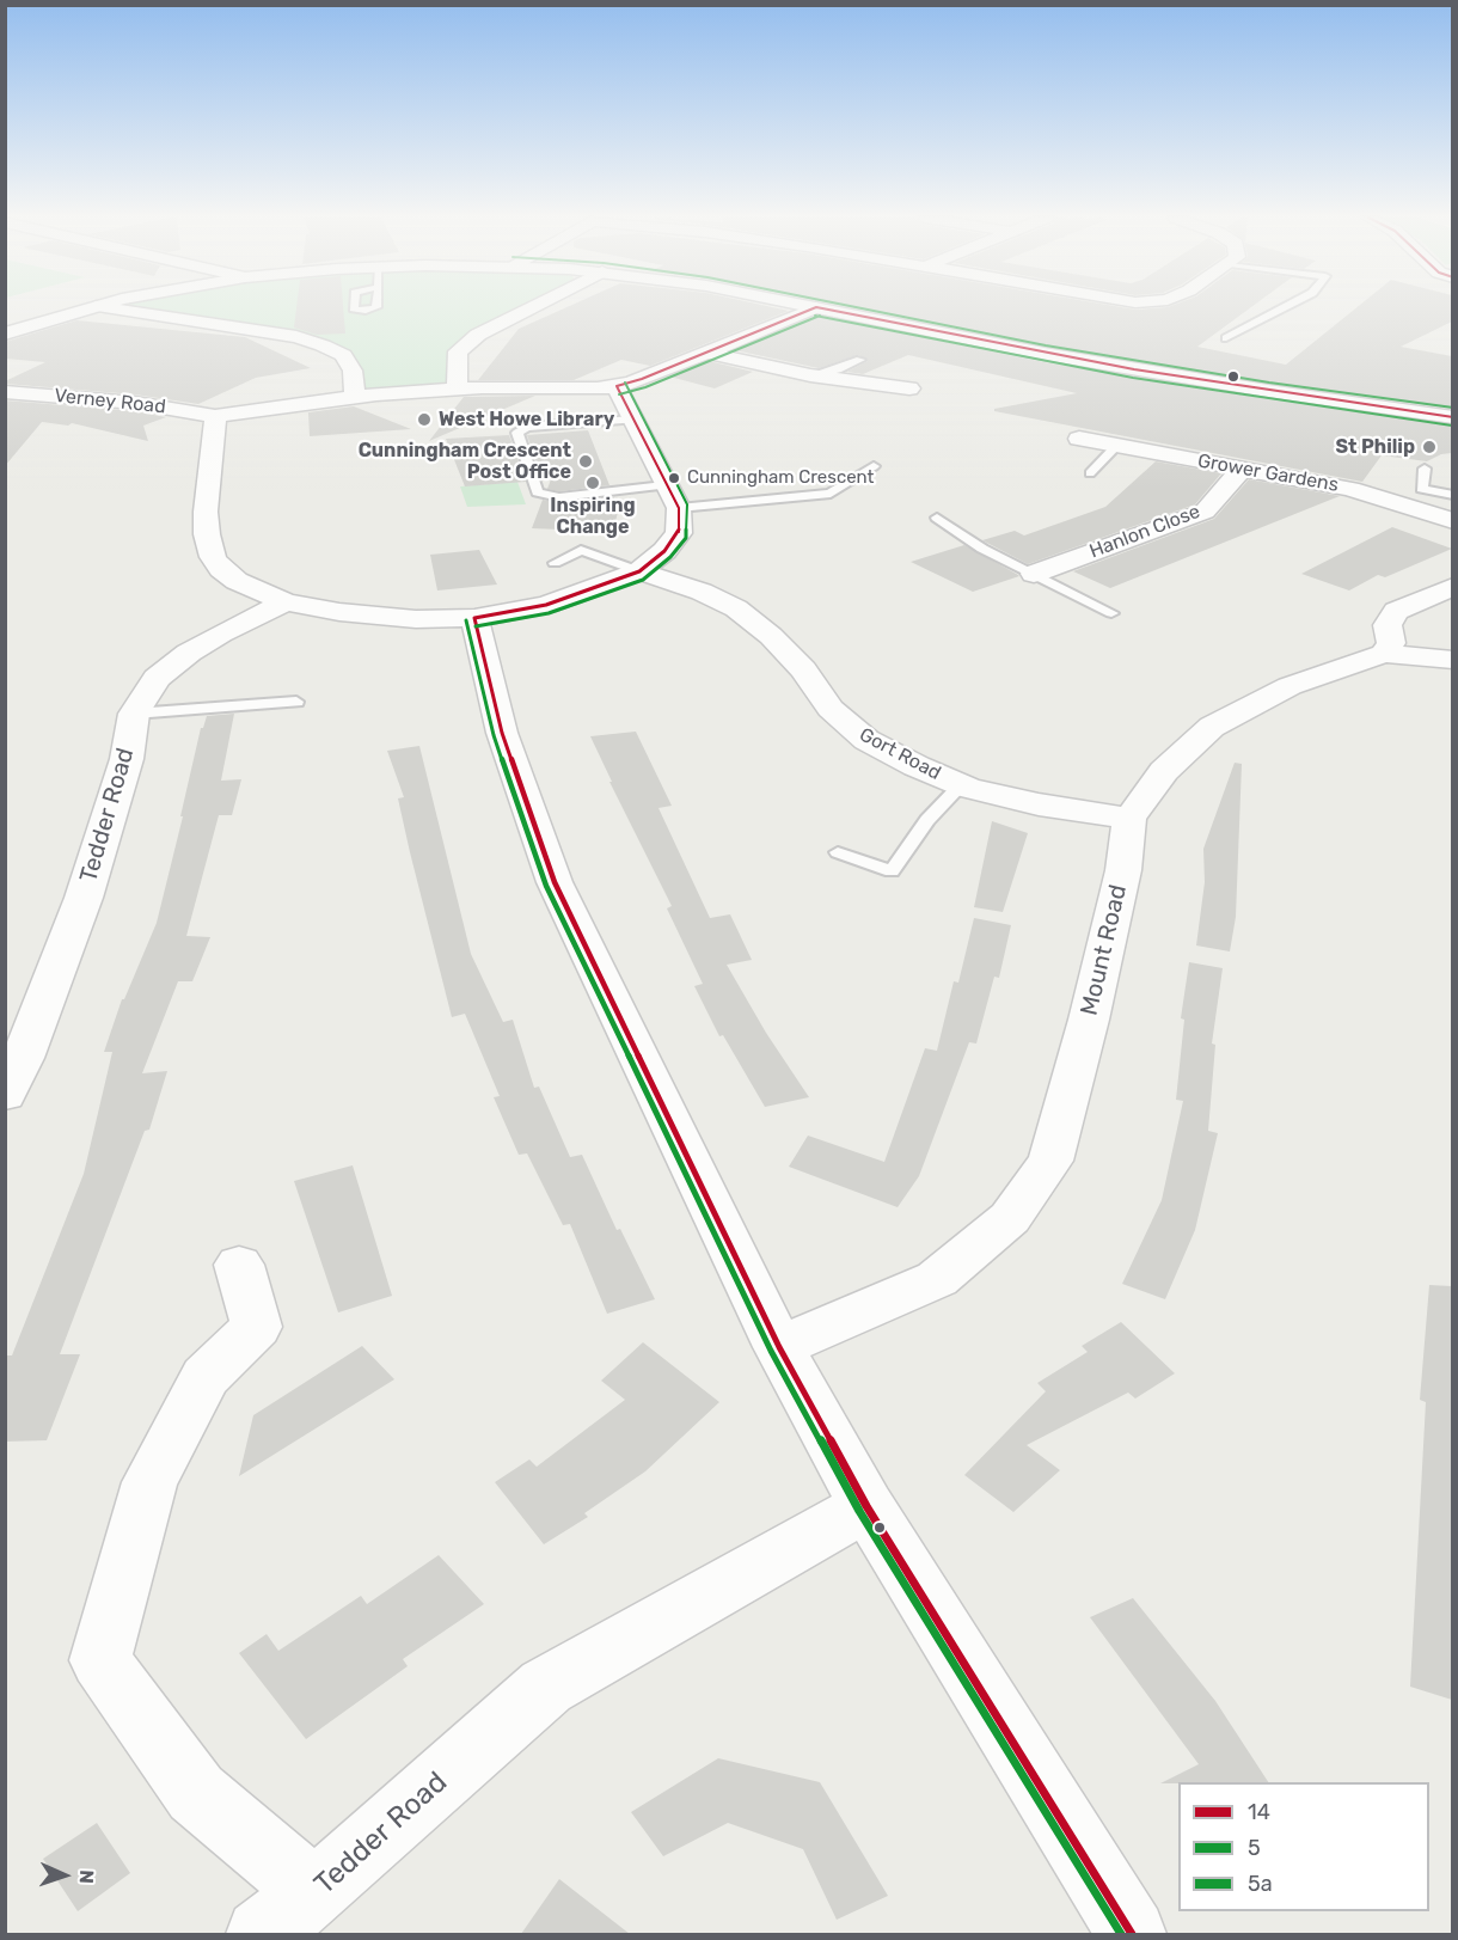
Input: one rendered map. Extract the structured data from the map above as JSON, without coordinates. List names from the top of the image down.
{
  "streets": {
    "street": [
      "Verney Road",
      "Grower Gardens",
      "Hanlon Close",
      "Gort Road",
      "Tedder Road",
      "Mount Road"
    ]
  },
  "crossings": [
    ["Grower Gardens", "Hanlon Close"],
    ["Gort Road", "Mount Road"]
  ],
  "places": [
    "West Howe Library",
    "St Philip",
    "Cunningham Crescent Post Office",
    "Cunningham Crescent",
    "Inspiring Change"
  ],
  "lines": ["transit line 14", "transit line 5a", "transit line 5"],
  "legend": ["14", "5", "5a"],
  "north": "right"
}
